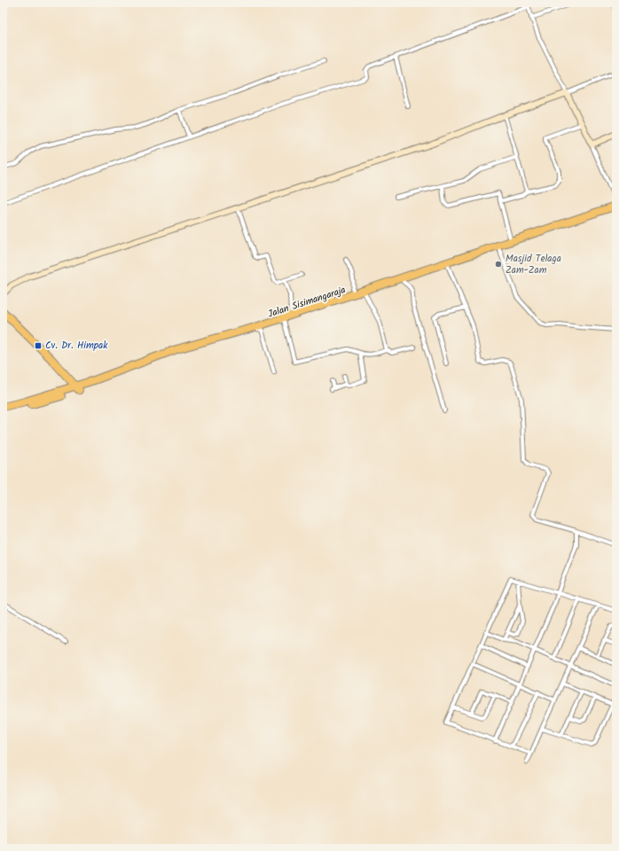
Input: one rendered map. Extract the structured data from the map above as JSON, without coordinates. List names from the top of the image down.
{
  "streets": {
    "highway": ["Jalan Sisimangaraja"]
  },
  "places": {
    "other": ["Masjid Telaga Zam-Zam"],
    "transit": ["Cv. Dr. Himpak"]
  }
}
